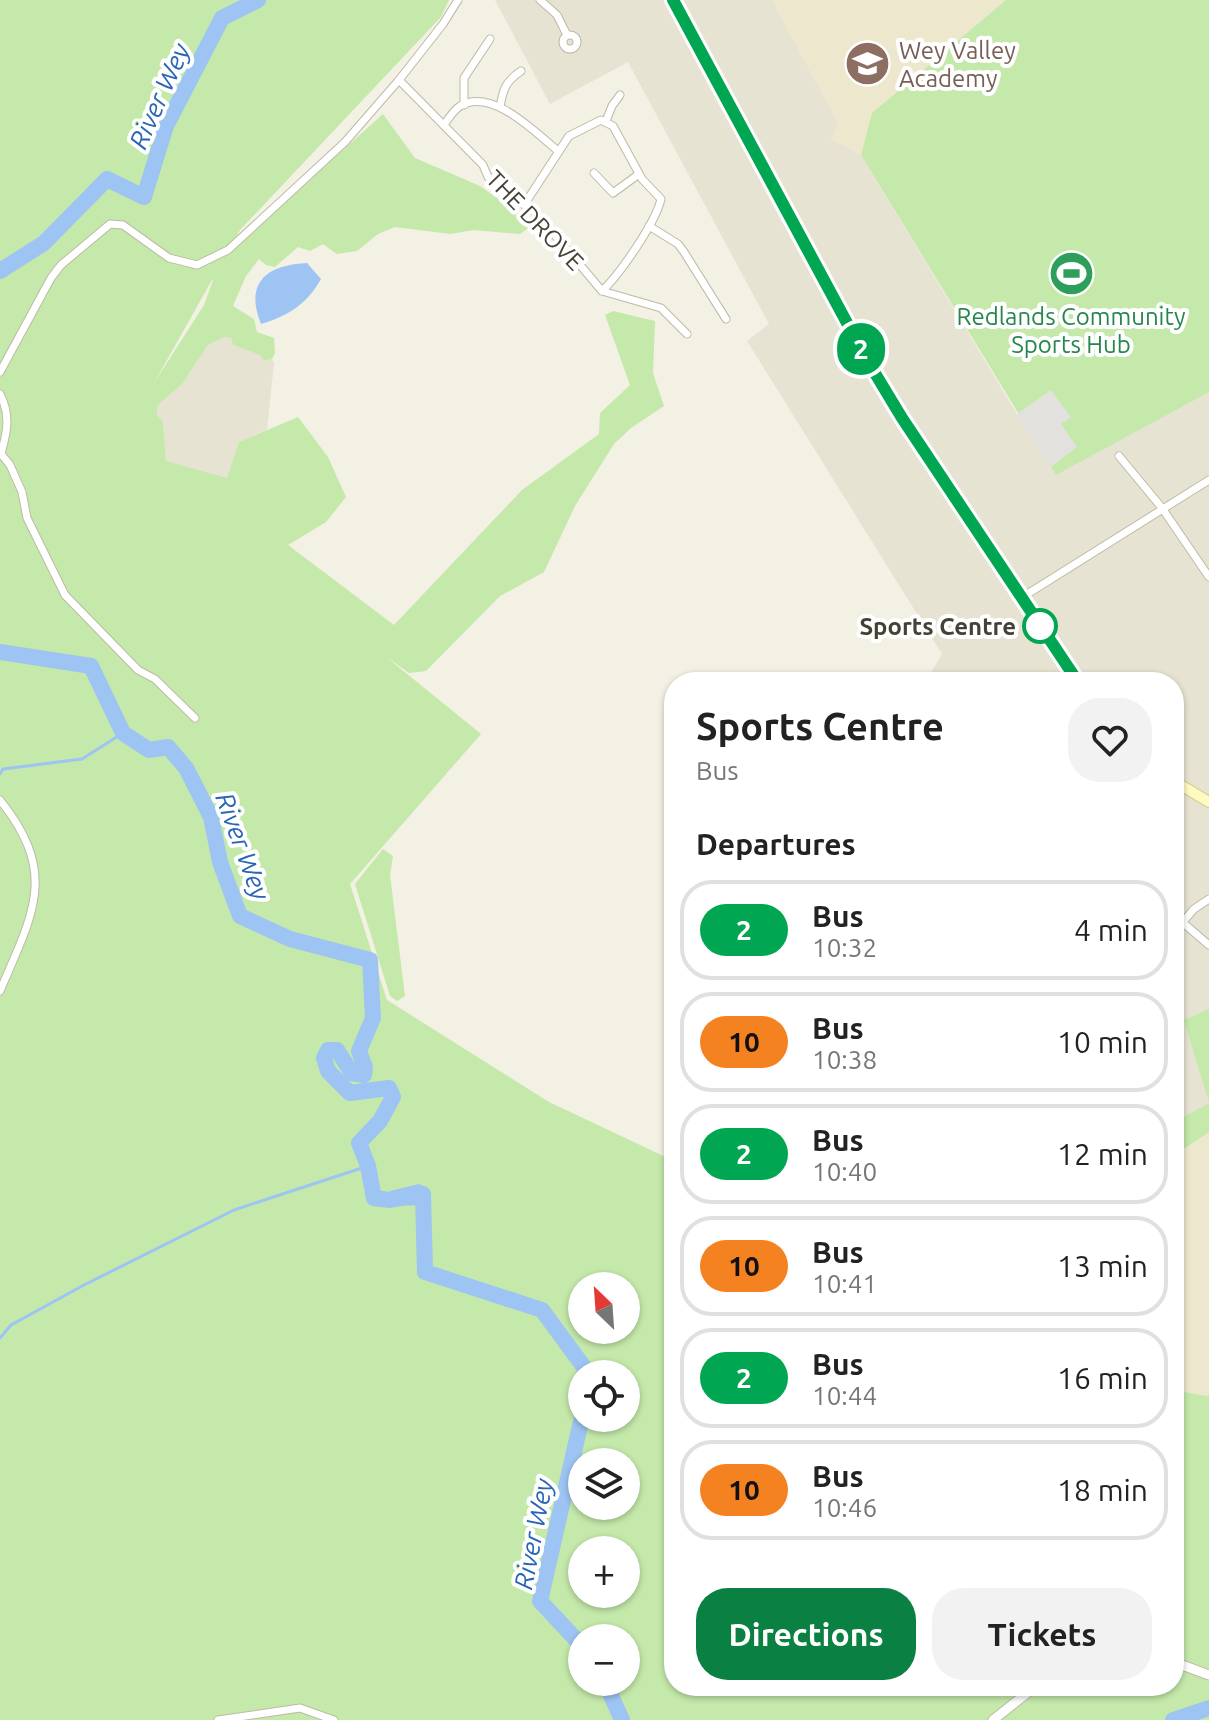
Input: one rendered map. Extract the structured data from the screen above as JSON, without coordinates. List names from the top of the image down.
{
  "streets": {
    "street": ["THE DROVE"]
  },
  "water": ["River Wey"],
  "places": {
    "school or university": ["Wey Valley Academy"],
    "sports": ["Redlands Community Sports Hub"],
    "other": ["Sports Centre"]
  },
  "lines": ["bus line 2"],
  "north": "top left",
  "page": {
    "on_map": "2",
    "heading": [
      ["Sports Centre", "Bus"],
      "Departures"
    ],
    "list": [
      {
        "mark": "2",
        "name": "Bus",
        "note": "10:32",
        "value": "4 min"
      },
      {
        "mark": "10",
        "name": "Bus",
        "note": "10:38",
        "value": "10 min"
      },
      {
        "mark": "2",
        "name": "Bus",
        "note": "10:40",
        "value": "12 min"
      },
      {
        "mark": "10",
        "name": "Bus",
        "note": "10:41",
        "value": "13 min"
      },
      {
        "mark": "2",
        "name": "Bus",
        "note": "10:44",
        "value": "16 min"
      },
      {
        "mark": "10",
        "name": "Bus",
        "note": "10:46",
        "value": "18 min"
      }
    ],
    "map_buttons": ["+", "−"],
    "buttons": ["Directions", "Tickets"]
  }
}
